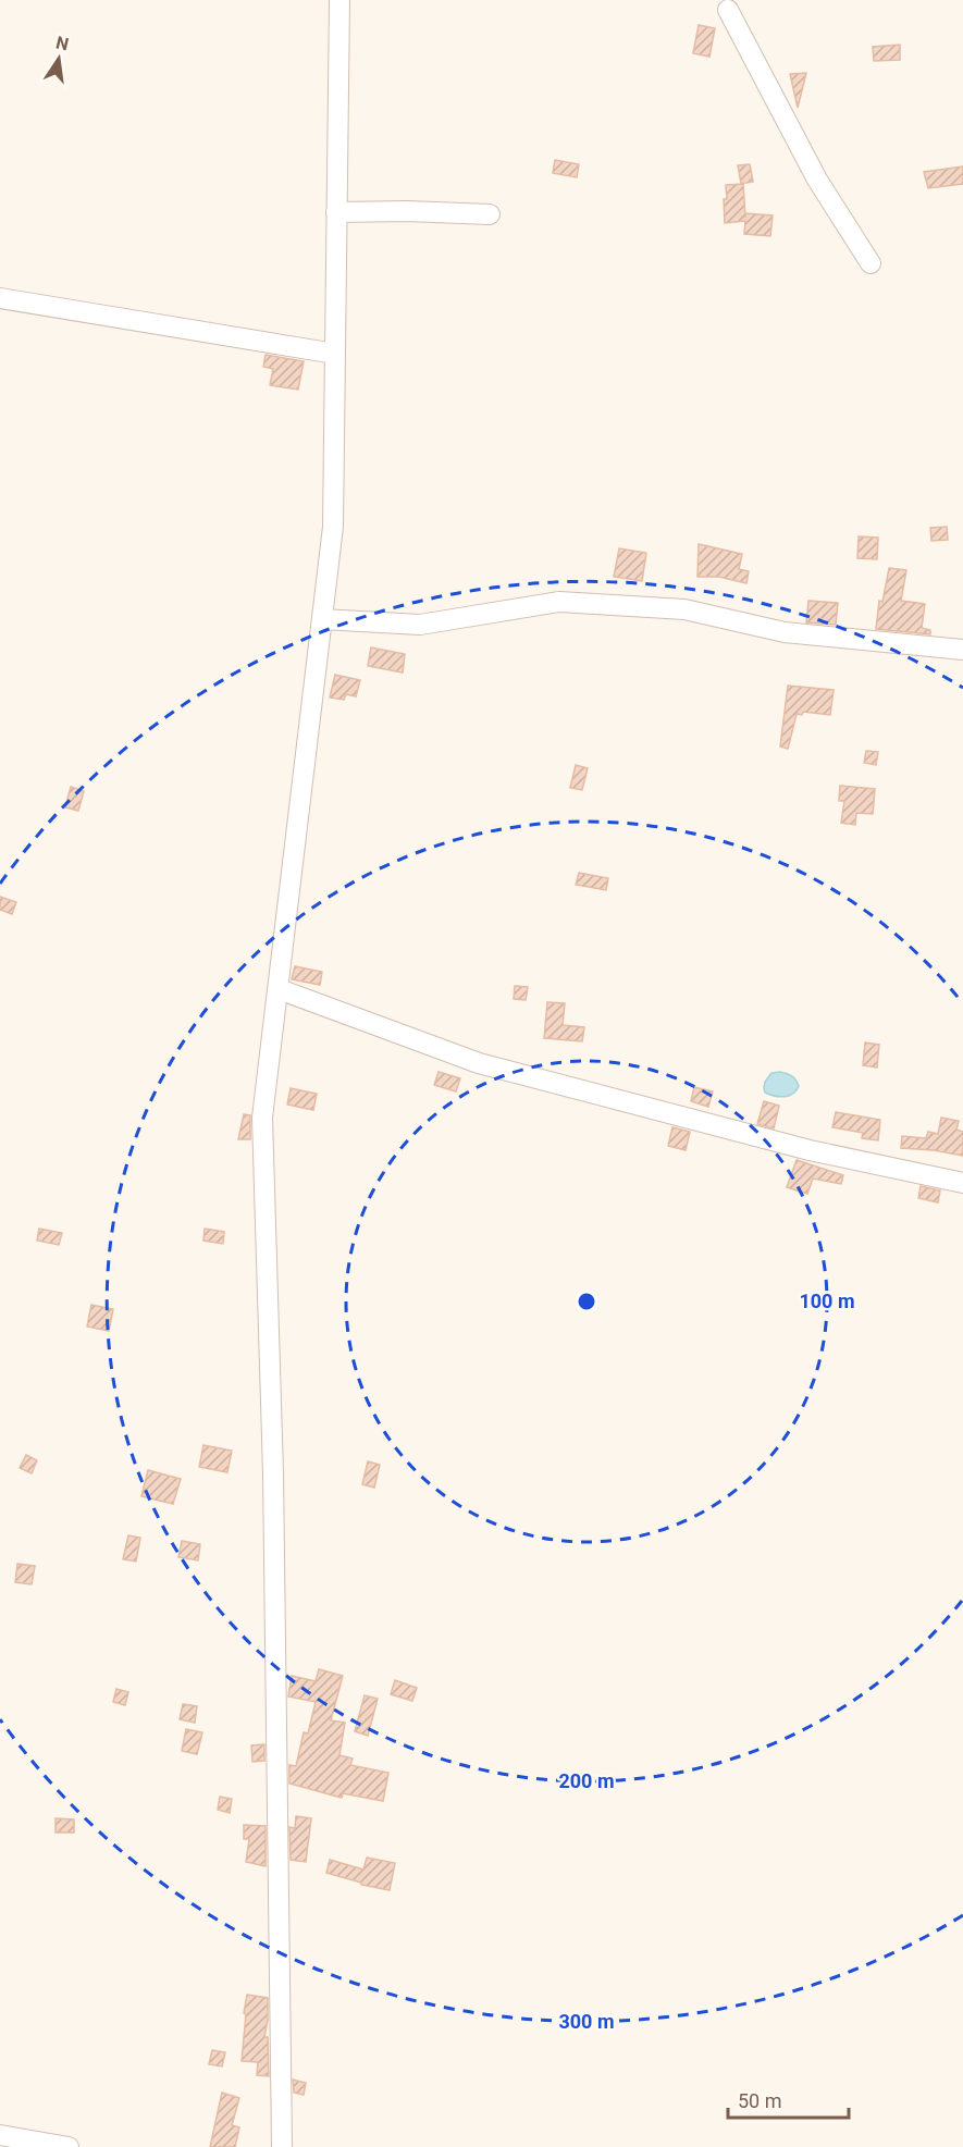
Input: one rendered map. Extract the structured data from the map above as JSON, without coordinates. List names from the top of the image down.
{
  "scale_bar": "50 m",
  "north": "top",
  "rings": ["100 m", "200 m", "300 m"]
}
